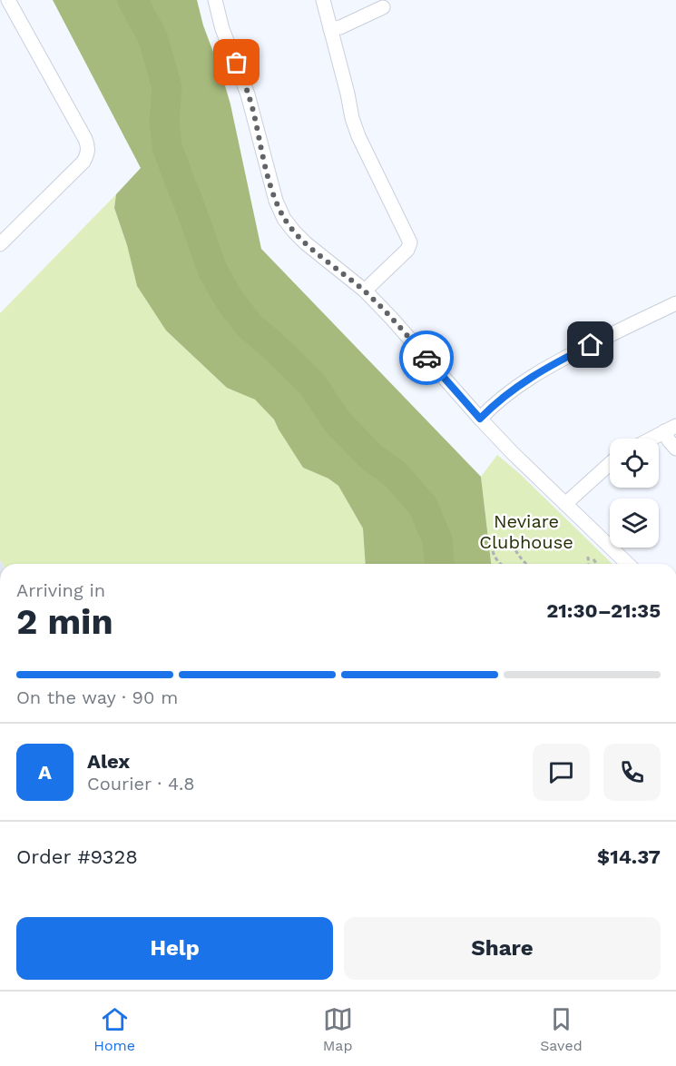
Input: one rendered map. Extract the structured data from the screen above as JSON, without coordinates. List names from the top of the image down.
{
  "parks": ["Neviare Clubhouse"],
  "page": {
    "heading": ["2 min", "Arriving in", "21:30–21:35"],
    "panel": [
      "Alex",
      "Courier · 4.8",
      "Order #9328",
      "$14.37"
    ],
    "bar": "On the way · 90 m",
    "round": "A",
    "buttons": ["Help", "Share"],
    "tabs": ["Home", "Map", "Saved"]
  }
}
